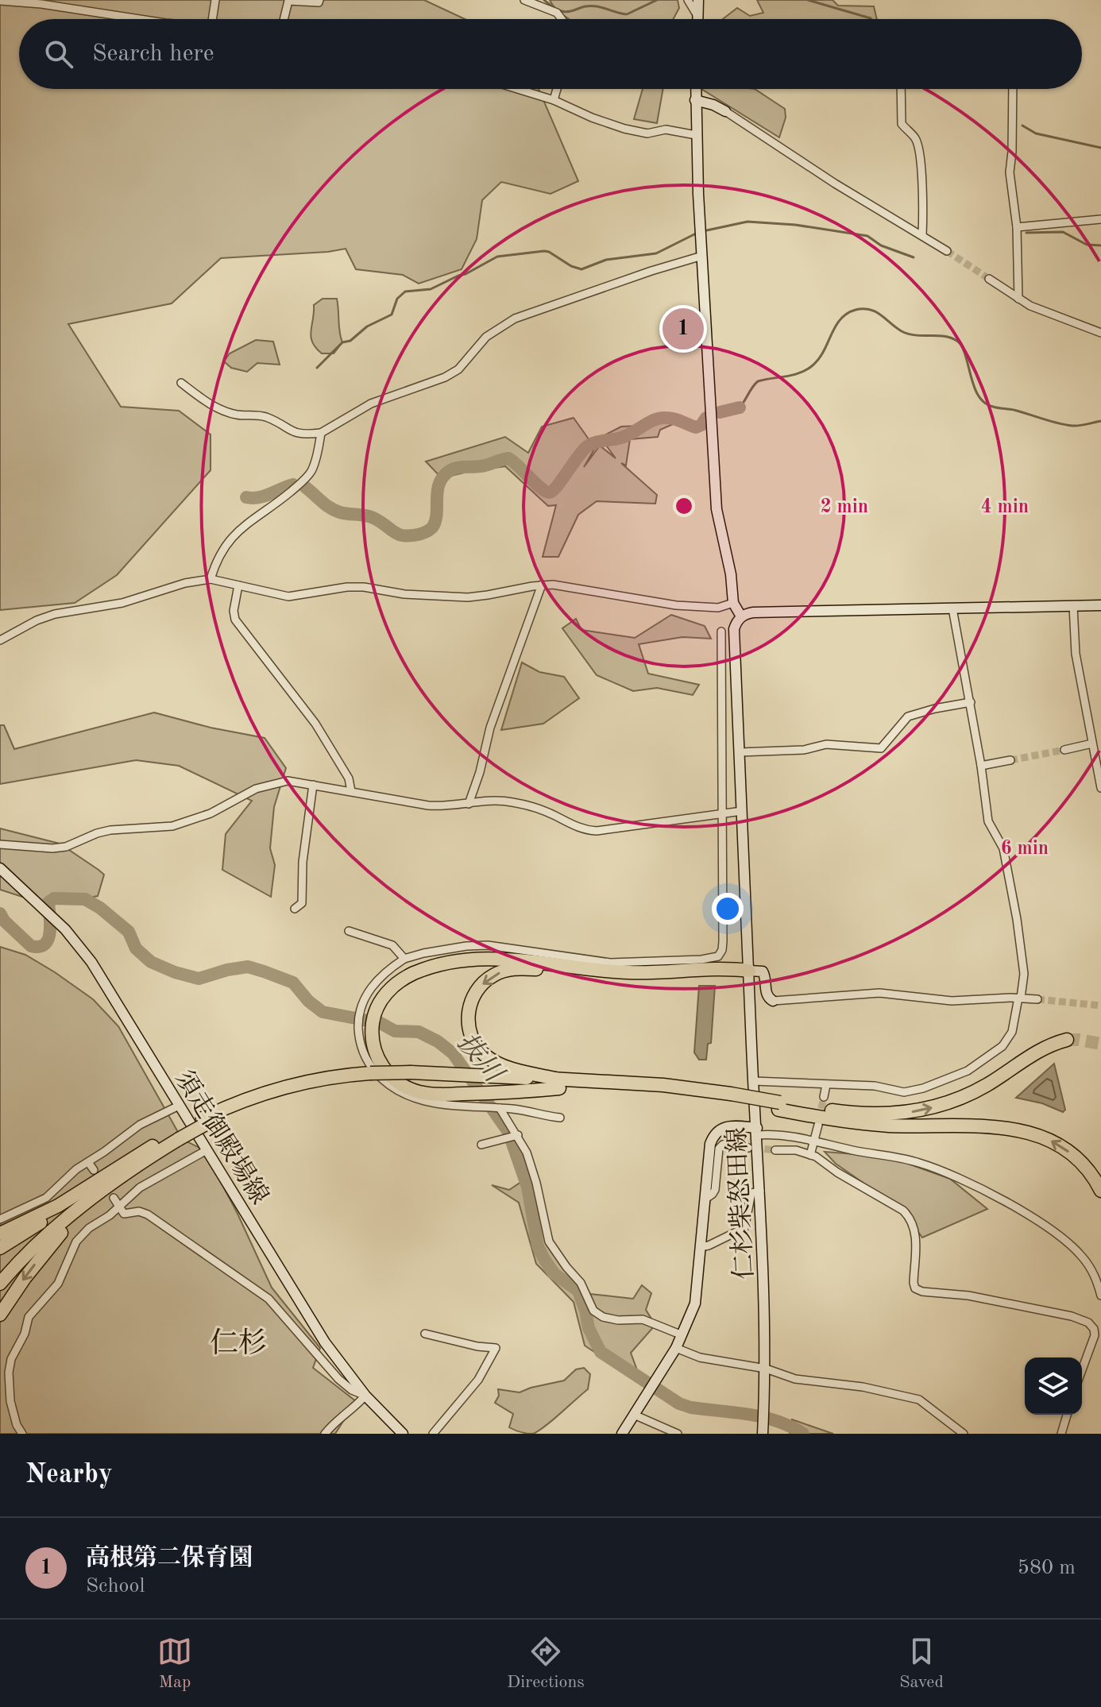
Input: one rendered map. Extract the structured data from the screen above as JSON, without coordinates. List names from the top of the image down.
{
  "streets": {
    "street": ["須走御殿場線", "仁杉柴怒田線"]
  },
  "districts": ["仁杉"],
  "water": ["抜川"],
  "page": {
    "search": "Search here",
    "pins": "1",
    "heading": "Nearby",
    "list": [
      {
        "mark": "1",
        "name": "高根第二保育園",
        "note": "School",
        "value": "580 m"
      }
    ],
    "nav": ["Map", "Directions", "Saved"]
  },
  "rings": ["2 min", "4 min", "6 min"]
}
